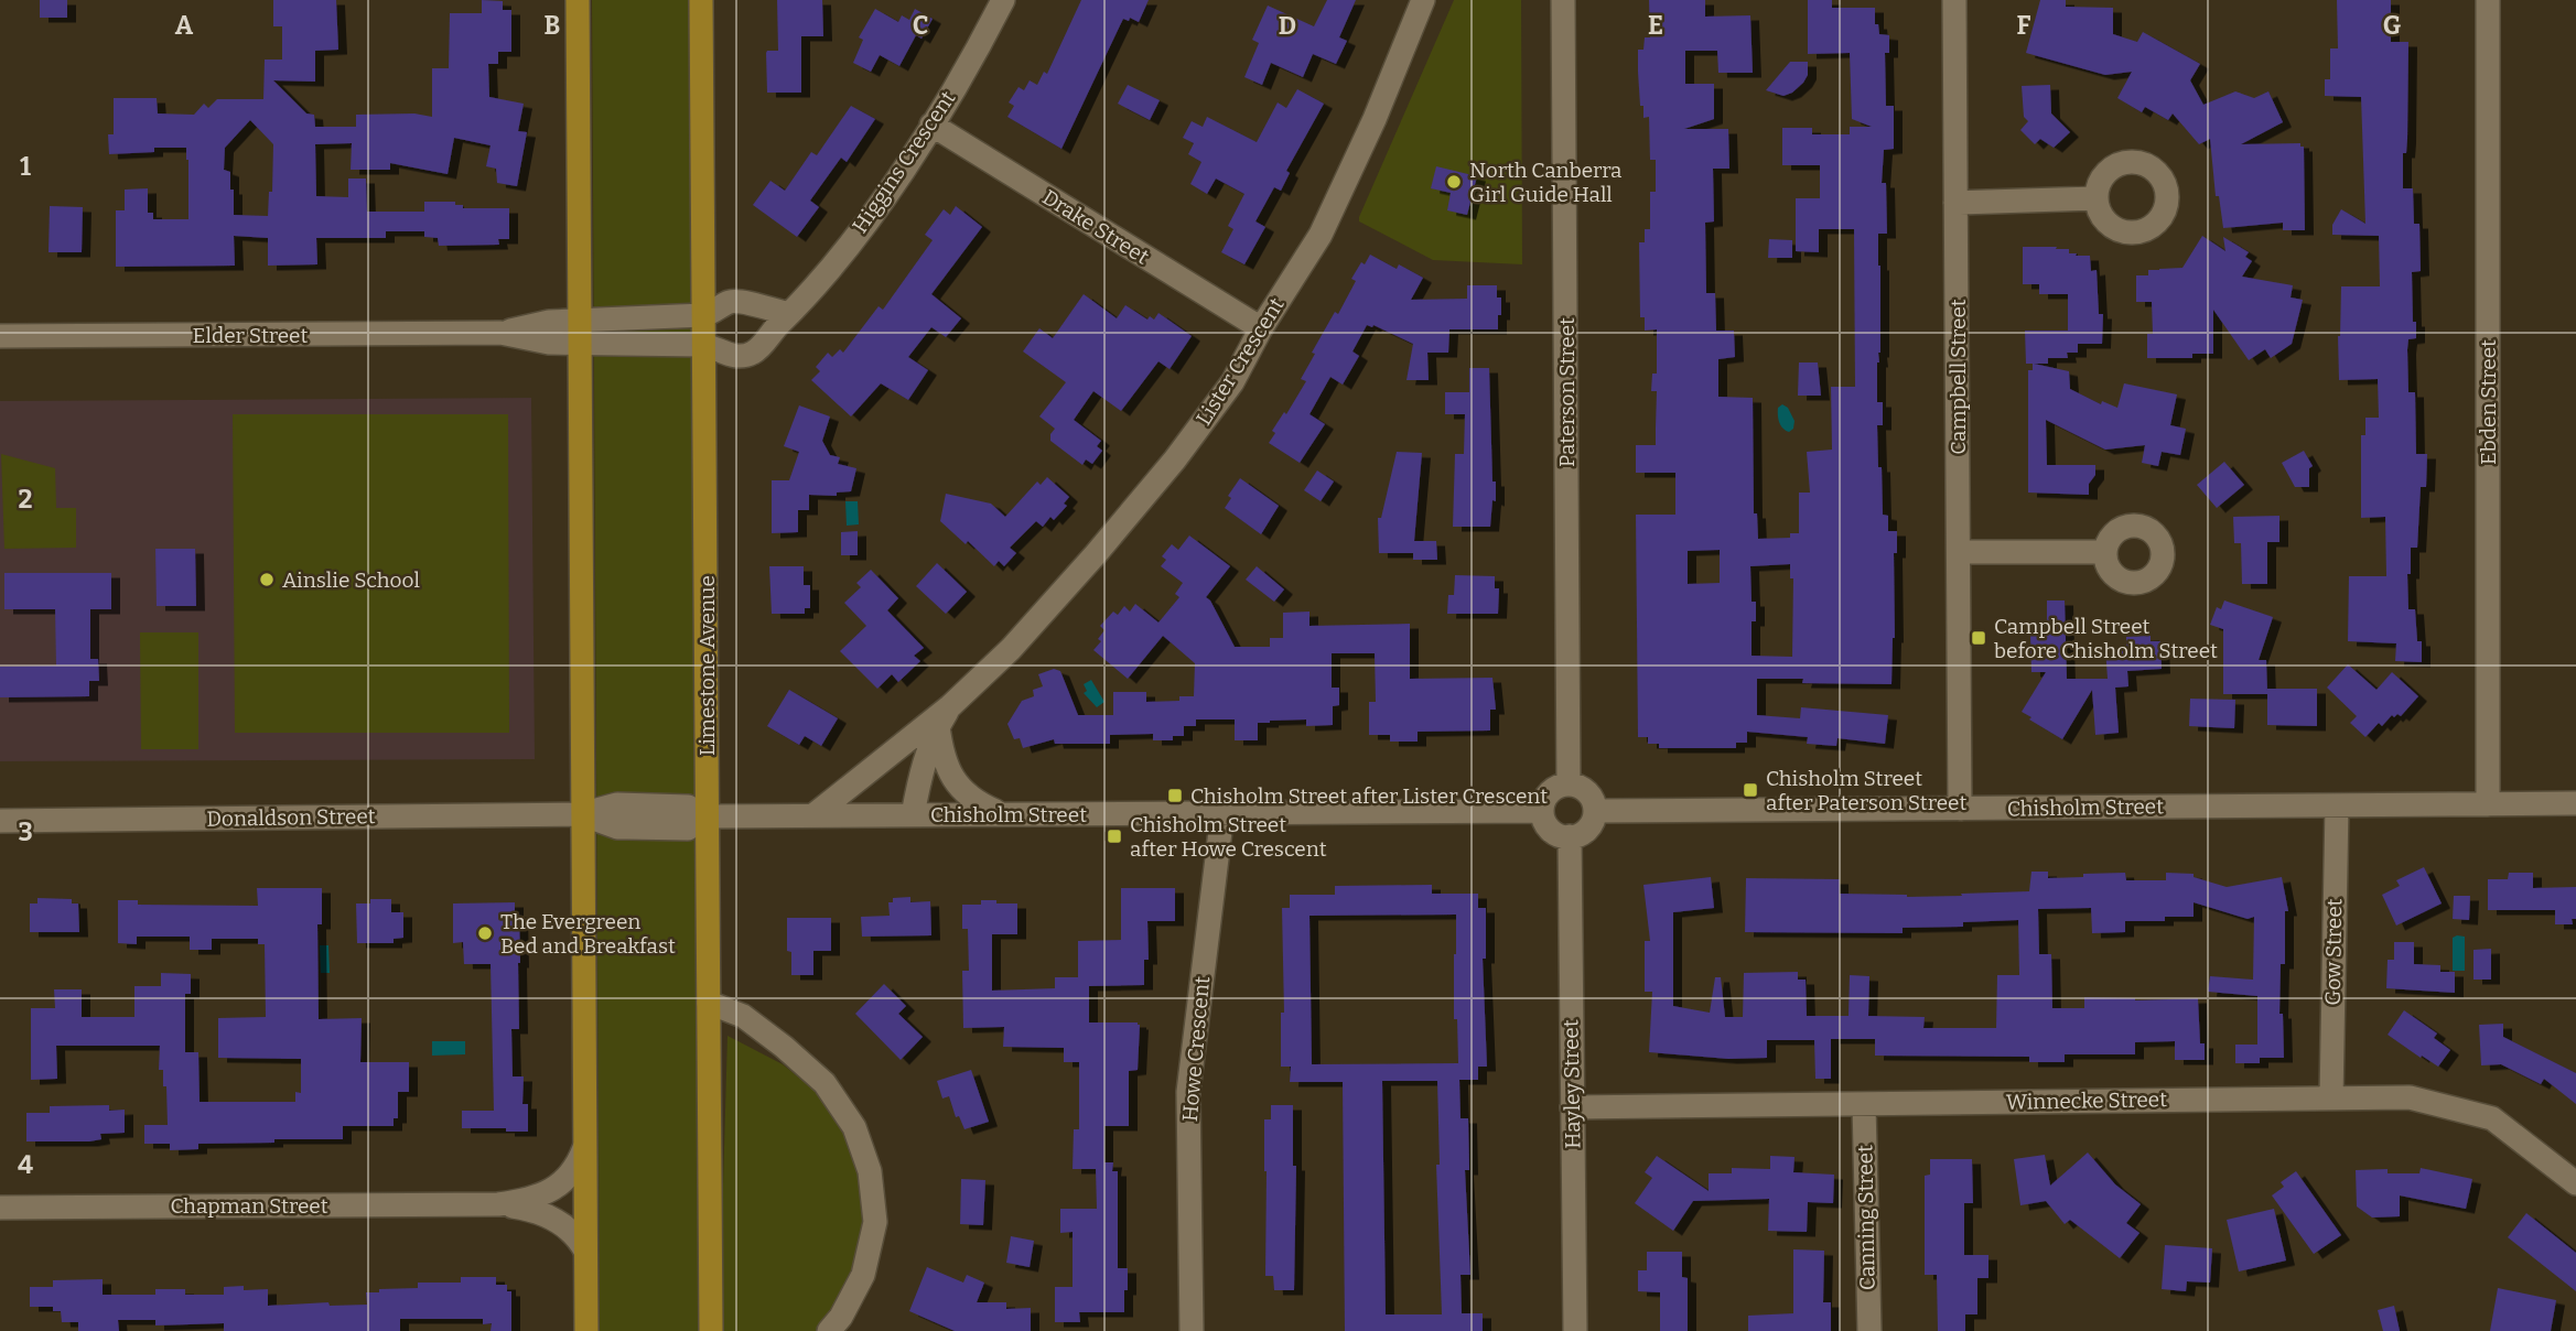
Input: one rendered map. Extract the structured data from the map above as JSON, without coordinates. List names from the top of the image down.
{
  "streets": {
    "main road": ["Limestone Avenue"],
    "street": [
      "Higgins Crescent",
      "Drake Street",
      "Elder Street",
      "Lister Crescent",
      "Campbell Street",
      "Paterson Street",
      "Ebden Street",
      "Chisholm Street",
      "Donaldson Street",
      "Gow Street",
      "Howe Crescent",
      "Hayley Street",
      "Winnecke Street",
      "Chapman Street",
      "Canning Street"
    ]
  },
  "crossings": [
    ["Higgins Crescent", "Drake Street"],
    ["Higgins Crescent", "Elder Street"],
    ["Higgins Crescent", "Limestone Avenue"],
    ["Drake Street", "Lister Crescent"],
    ["Elder Street", "Limestone Avenue"],
    ["Lister Crescent", "Chisholm Street"],
    ["Campbell Street", "Chisholm Street"],
    ["Paterson Street", "Chisholm Street"],
    ["Paterson Street", "Hayley Street"],
    ["Ebden Street", "Chisholm Street"],
    ["Limestone Avenue", "Chisholm Street"],
    ["Chisholm Street", "Donaldson Street"],
    ["Chisholm Street", "Gow Street"],
    ["Chisholm Street", "Howe Crescent"],
    ["Chisholm Street", "Hayley Street"],
    ["Gow Street", "Winnecke Street"],
    ["Hayley Street", "Winnecke Street"],
    ["Winnecke Street", "Canning Street"]
  ],
  "places": {
    "other": ["North Canberra Girl Guide Hall", "Ainslie School", "The Evergreen Bed and Breakfast"],
    "transit": [
      "Campbell Street before Chisholm Street",
      "Chisholm Street after Paterson Street",
      "Chisholm Street after Lister Crescent",
      "Chisholm Street after Howe Crescent"
    ]
  },
  "grid": {
    "columns": [
      "A",
      "B",
      "C",
      "D",
      "E",
      "F",
      "G"
    ],
    "rows": [
      "1",
      "2",
      "3",
      "4"
    ]
  }
}
